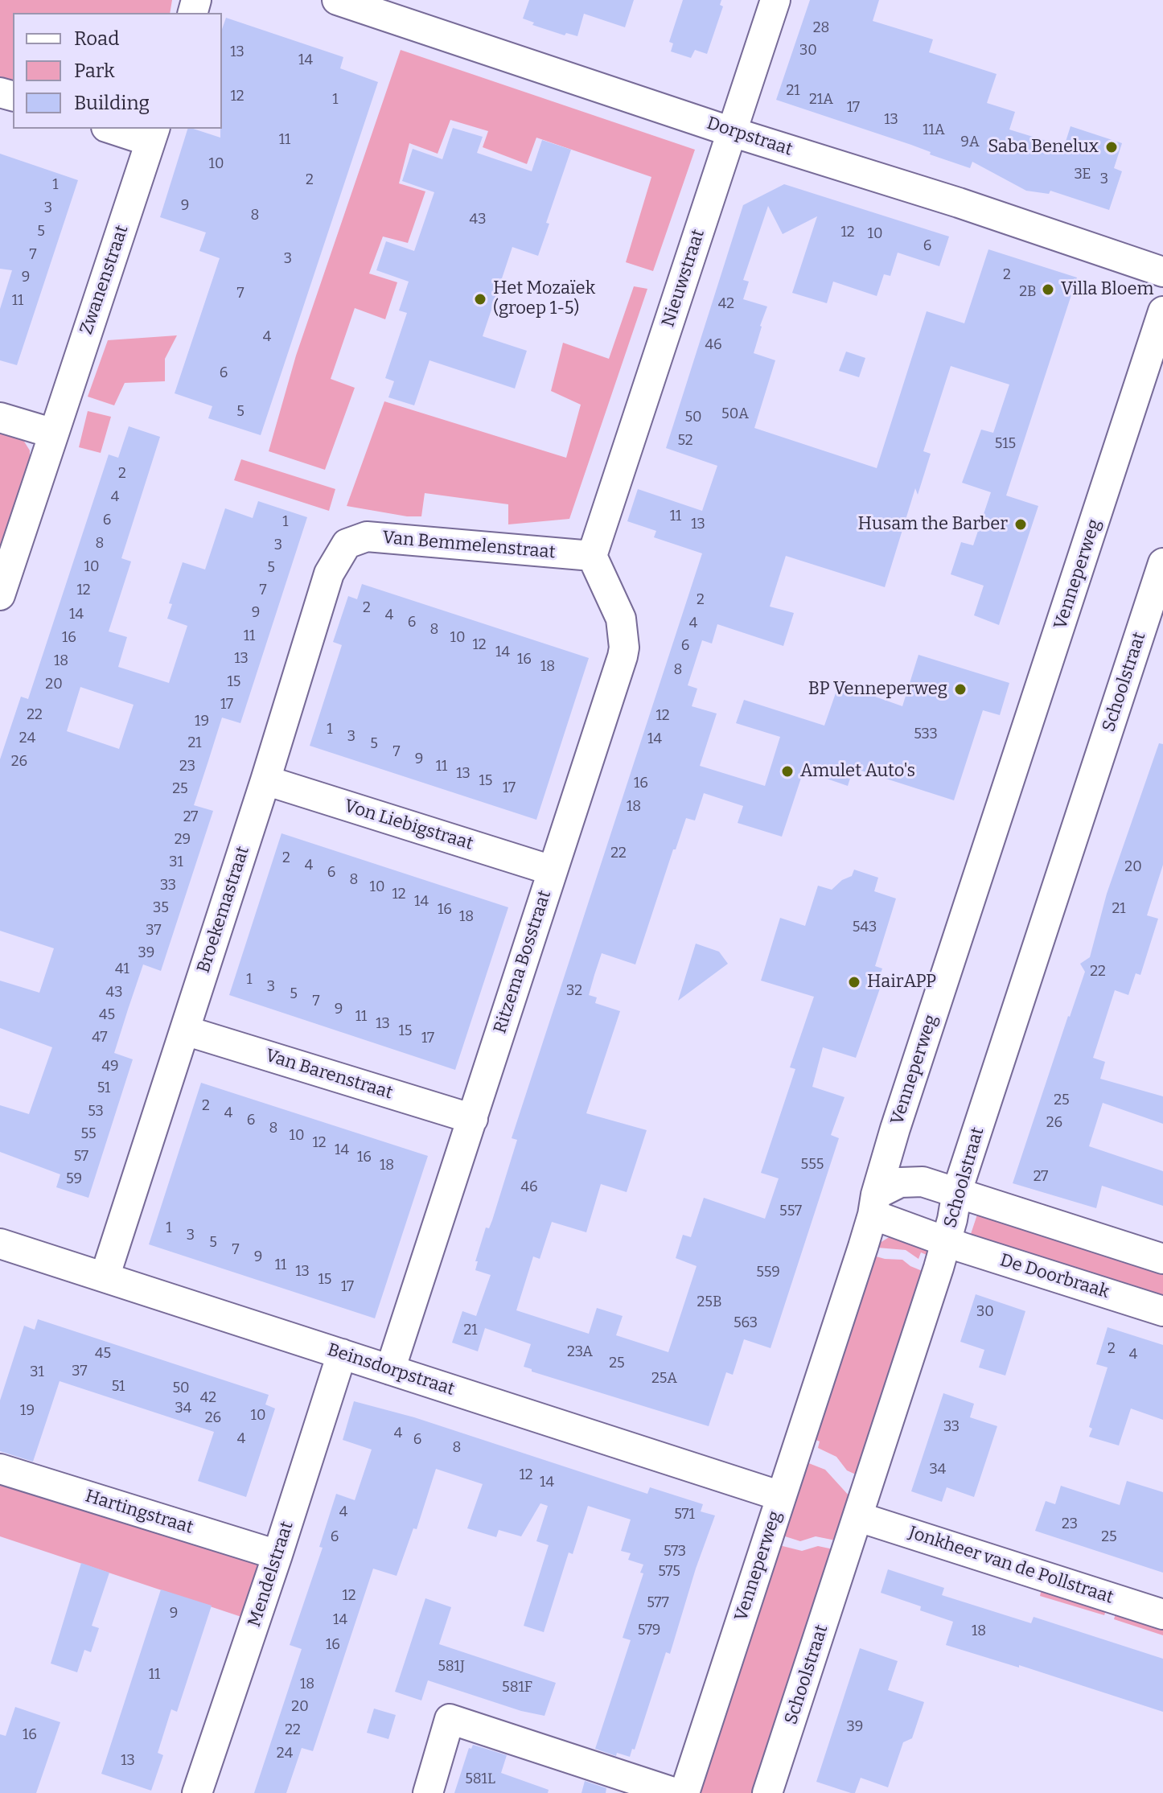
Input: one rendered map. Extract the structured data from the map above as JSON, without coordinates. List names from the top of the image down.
{
  "streets": {
    "street": [
      "Dorpstraat",
      "Nieuwstraat",
      "Zwanenstraat",
      "Van Bemmelenstraat",
      "Venneperweg",
      "Schoolstraat",
      "Von Liebigstraat",
      "Broekemastraat",
      "Ritzema Bosstraat",
      "Van Barenstraat",
      "De Doorbraak",
      "Beinsdorpstraat",
      "Hartingstraat",
      "Jonkheer van de Pollstraat",
      "Mendelstraat"
    ]
  },
  "crossings": [
    ["Dorpstraat", "Nieuwstraat"],
    ["Nieuwstraat", "Van Bemmelenstraat"],
    ["Nieuwstraat", "Ritzema Bosstraat"],
    ["Van Bemmelenstraat", "Broekemastraat"],
    ["Van Bemmelenstraat", "Ritzema Bosstraat"],
    ["Venneperweg", "De Doorbraak"],
    ["Venneperweg", "Beinsdorpstraat"],
    ["Schoolstraat", "De Doorbraak"],
    ["Schoolstraat", "Jonkheer van de Pollstraat"],
    ["Von Liebigstraat", "Broekemastraat"],
    ["Von Liebigstraat", "Ritzema Bosstraat"],
    ["Broekemastraat", "Van Barenstraat"],
    ["Broekemastraat", "Beinsdorpstraat"],
    ["Ritzema Bosstraat", "Van Barenstraat"],
    ["Ritzema Bosstraat", "Beinsdorpstraat"],
    ["Beinsdorpstraat", "Mendelstraat"],
    ["Hartingstraat", "Mendelstraat"]
  ],
  "places": [
    "Saba Benelux",
    "Villa Bloem",
    "Het Mozaïek (groep 1-5)",
    "Husam the Barber",
    "BP Venneperweg",
    "Amulet Auto's",
    "HairAPP"
  ],
  "house_numbers": [
    "28",
    "30",
    "13",
    "14",
    "21",
    "12",
    "1",
    "21A",
    "17",
    "13",
    "11A",
    "11",
    "9A",
    "10",
    "3E",
    "3",
    "2",
    "1",
    "9",
    "3",
    "8",
    "43",
    "5",
    "12",
    "10",
    "6",
    "7",
    "3",
    "2",
    "9",
    "2B",
    "7",
    "11",
    "42",
    "4",
    "46",
    "6",
    "5",
    "50A",
    "50",
    "52",
    "515",
    "2",
    "4",
    "11",
    "6",
    "1",
    "13",
    "8",
    "3",
    "10",
    "5",
    "12",
    "7",
    "2",
    "2",
    "9",
    "14",
    "4",
    "6",
    "4",
    "8",
    "11",
    "16",
    "10",
    "12",
    "6",
    "14",
    "13",
    "16",
    "18",
    "18",
    "8",
    "15",
    "20",
    "17",
    "22",
    "12",
    "19",
    "1",
    "533",
    "3",
    "24",
    "14",
    "21",
    "5",
    "7",
    "9",
    "26",
    "23",
    "11",
    "13",
    "15",
    "16",
    "17",
    "25",
    "18",
    "27",
    "29",
    "22",
    "2",
    "31",
    "4",
    "20",
    "6",
    "8",
    "33",
    "10",
    "12",
    "14",
    "35",
    "21",
    "16",
    "18",
    "543",
    "37",
    "39",
    "41",
    "22",
    "1",
    "3",
    "32",
    "43",
    "5",
    "7",
    "9",
    "45",
    "11",
    "13",
    "15",
    "47",
    "17",
    "49",
    "51",
    "25",
    "2",
    "53",
    "4",
    "6",
    "26",
    "8",
    "55",
    "10",
    "12",
    "14",
    "57",
    "16",
    "555",
    "18",
    "27",
    "59",
    "46",
    "557",
    "1",
    "3",
    "5",
    "7",
    "9",
    "11",
    "13",
    "559",
    "15",
    "17",
    "25B",
    "30",
    "563",
    "21",
    "2",
    "23A",
    "45",
    "4",
    "25",
    "37",
    "31",
    "25A",
    "51",
    "50",
    "42",
    "34",
    "19",
    "10",
    "26",
    "33",
    "4",
    "4",
    "6",
    "8",
    "34",
    "12",
    "14",
    "4",
    "571",
    "23",
    "6",
    "25",
    "573",
    "575",
    "12",
    "577",
    "9",
    "14",
    "579",
    "18",
    "16",
    "581J",
    "11",
    "18",
    "581F",
    "20",
    "39",
    "22",
    "16",
    "24",
    "13",
    "581L"
  ],
  "legend": ["Road", "Park", "Building"]
}
